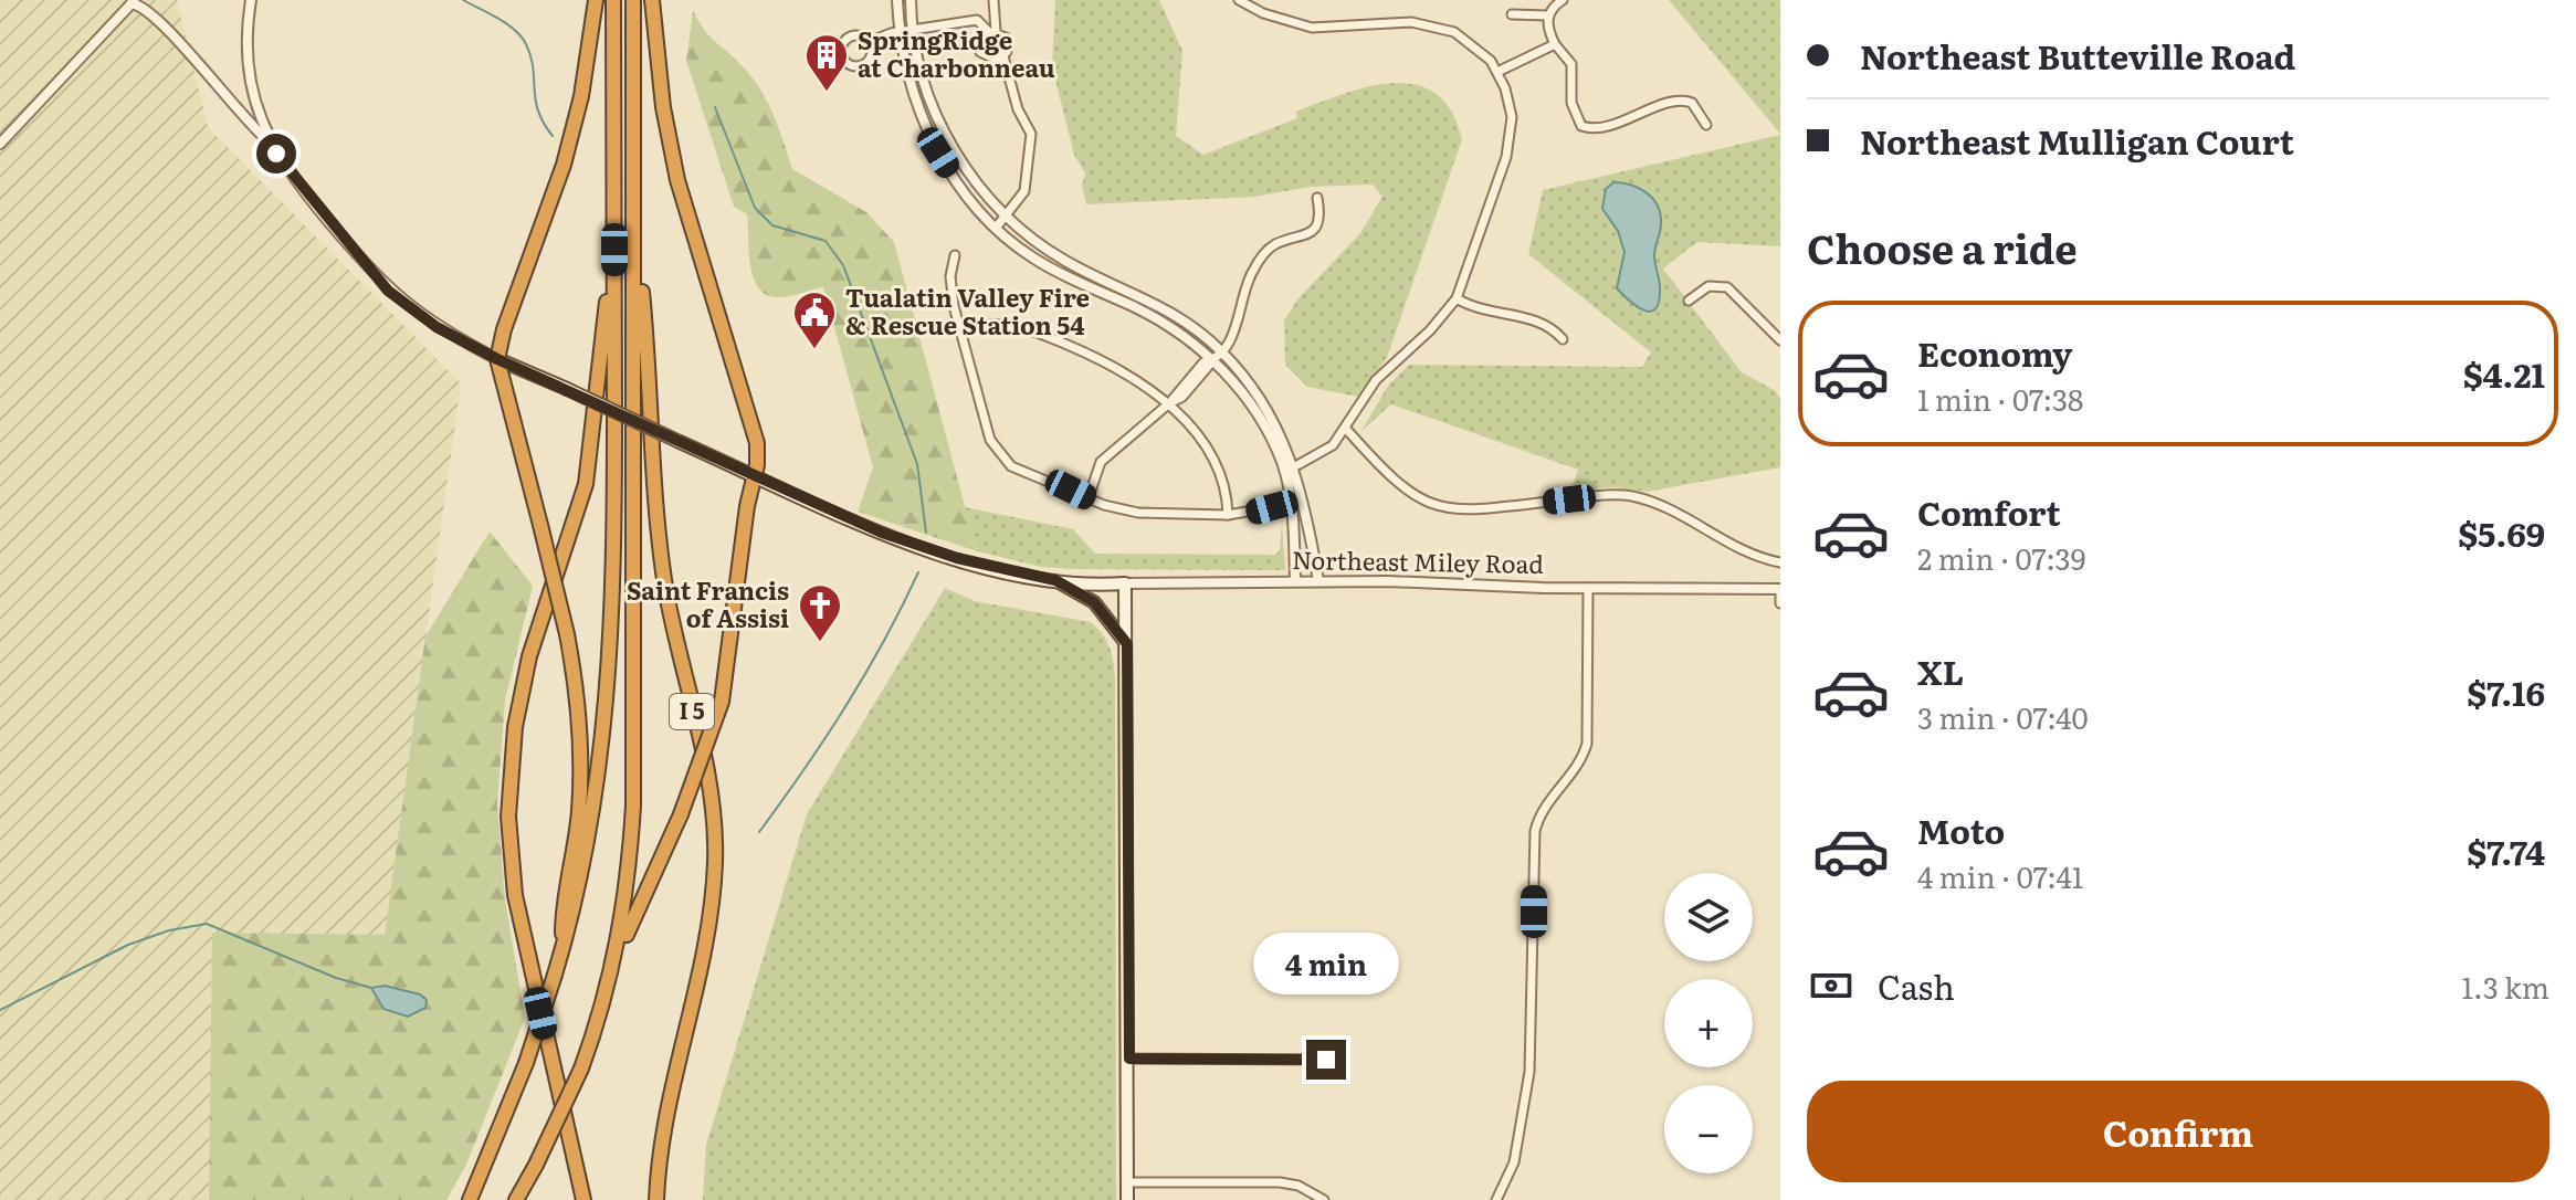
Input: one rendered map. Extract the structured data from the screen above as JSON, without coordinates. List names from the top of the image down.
{
  "streets": {
    "highway": ["I 5"],
    "main road": ["Northeast Miley Road"]
  },
  "places": {
    "building": ["SpringRidge at Charbonneau"],
    "public building": ["Tualatin Valley Fire & Rescue Station 54"],
    "church": ["Saint Francis of Assisi"]
  },
  "page": {
    "banner": ["Northeast Butteville Road", "Northeast Mulligan Court"],
    "heading": "Choose a ride",
    "list": [
      {
        "name": "Economy",
        "note": "1 min · 07:38",
        "value": "$4.21"
      },
      {
        "name": "Comfort",
        "note": "2 min · 07:39",
        "value": "$5.69"
      },
      {
        "name": "XL",
        "note": "3 min · 07:40",
        "value": "$7.16"
      },
      {
        "name": "Moto",
        "note": "4 min · 07:41",
        "value": "$7.74"
      }
    ],
    "map_buttons": ["+", "−"],
    "bubble": "4 min",
    "pay": ["Cash", "1.3 km"],
    "buttons": "Confirm"
  }
}
